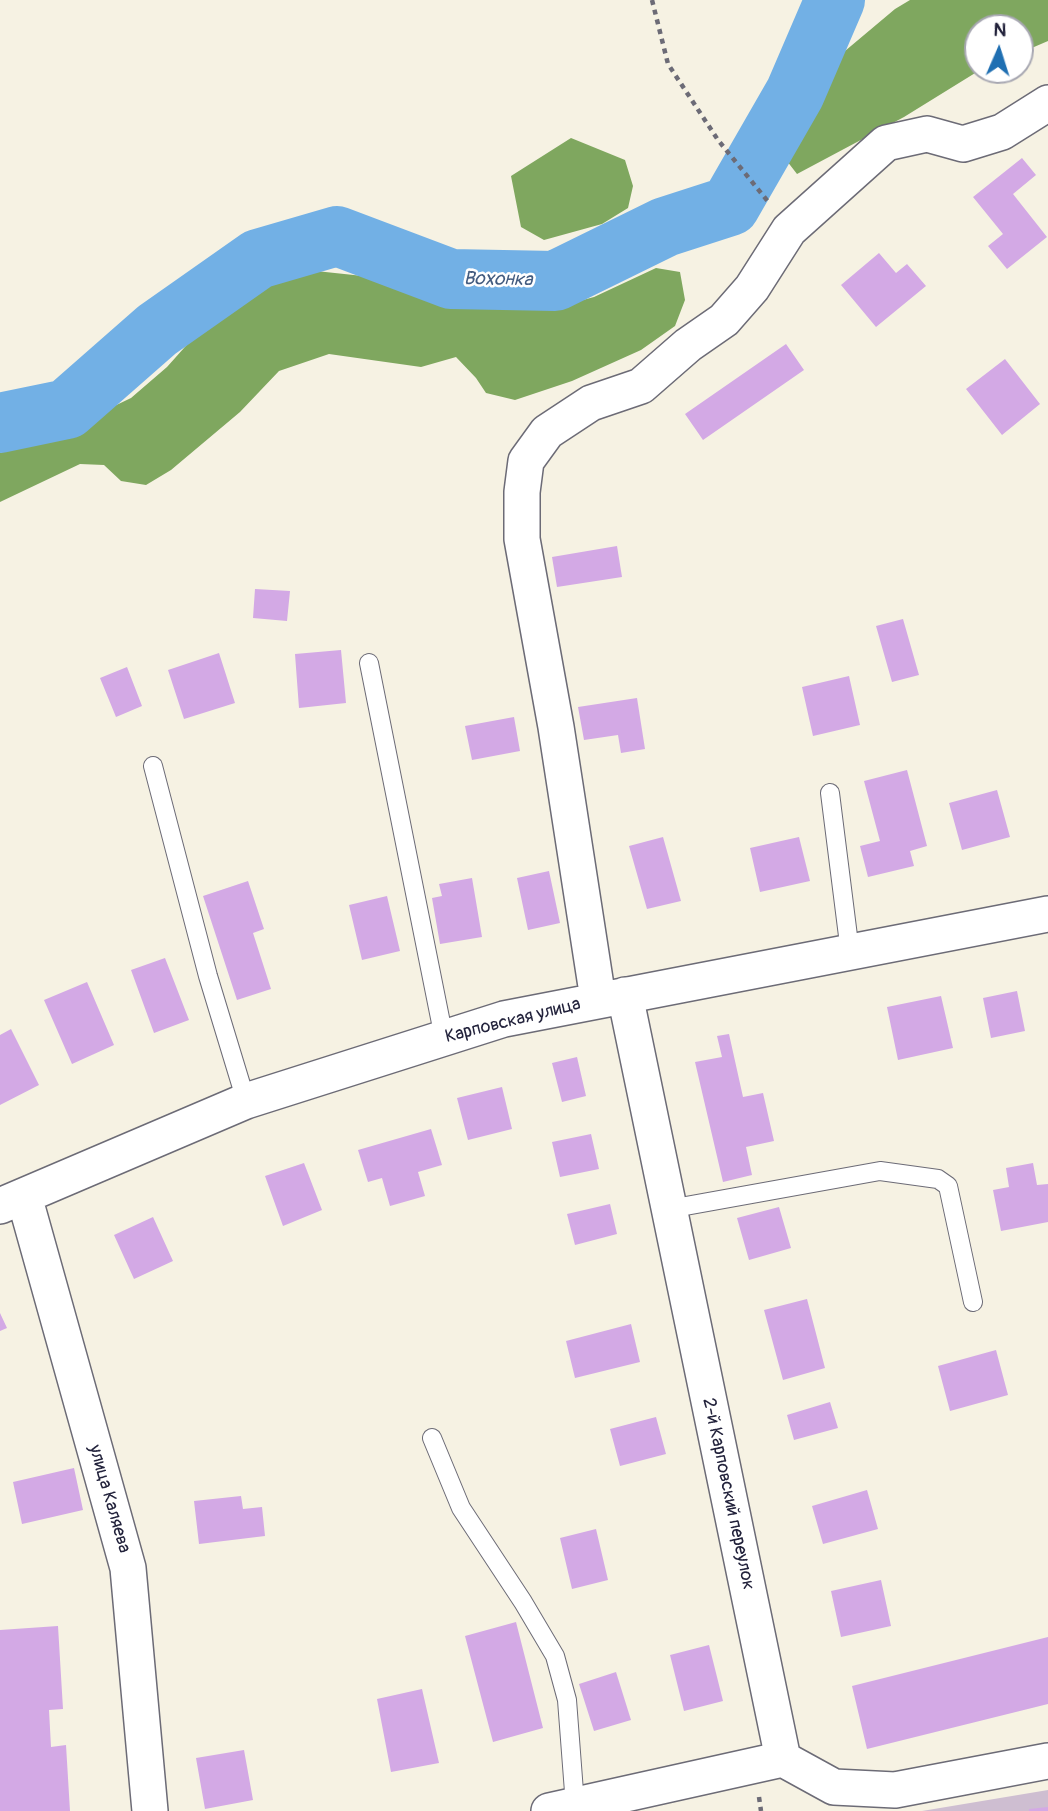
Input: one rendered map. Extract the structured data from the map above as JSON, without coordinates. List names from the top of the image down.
{
  "streets": {
    "street": ["Карповская улица", "2-й Карповский переулок", "улица Каляева"]
  },
  "crossings": [
    ["Карповская улица", "2-й Карповский переулок"],
    ["Карповская улица", "улица Каляева"]
  ],
  "water": ["Вохонка"],
  "north": "top"
}
